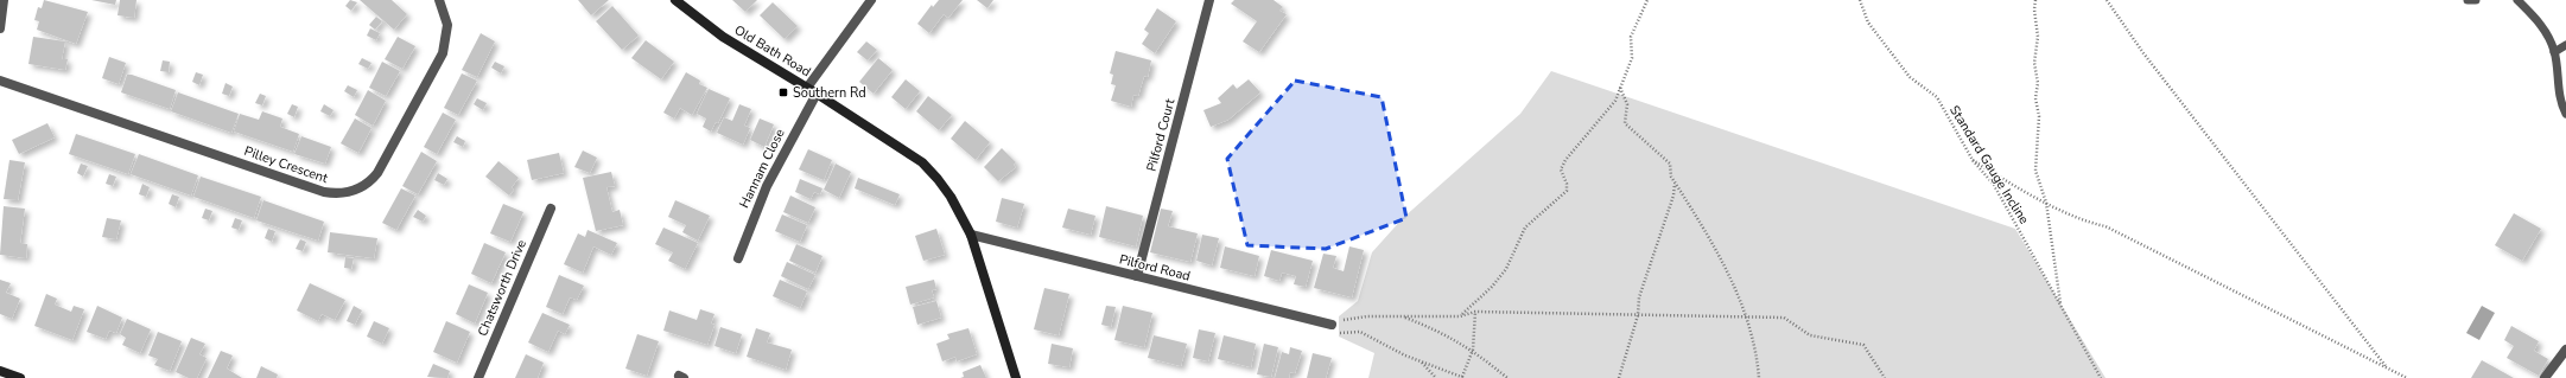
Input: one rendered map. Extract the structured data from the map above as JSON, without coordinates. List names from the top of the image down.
{
  "streets": {
    "street": [
      "Old Bath Road",
      "Pilford Court",
      "Pilley Crescent",
      "Hannam Close",
      "Pilford Road",
      "Chatsworth Drive"
    ],
    "path": ["Standard Gauge Incline"]
  },
  "crossings": [
    ["Old Bath Road", "Hannam Close"],
    ["Old Bath Road", "Pilford Road"],
    ["Pilford Court", "Pilford Road"]
  ],
  "places": {
    "transit": ["Southern Rd"]
  }
}
